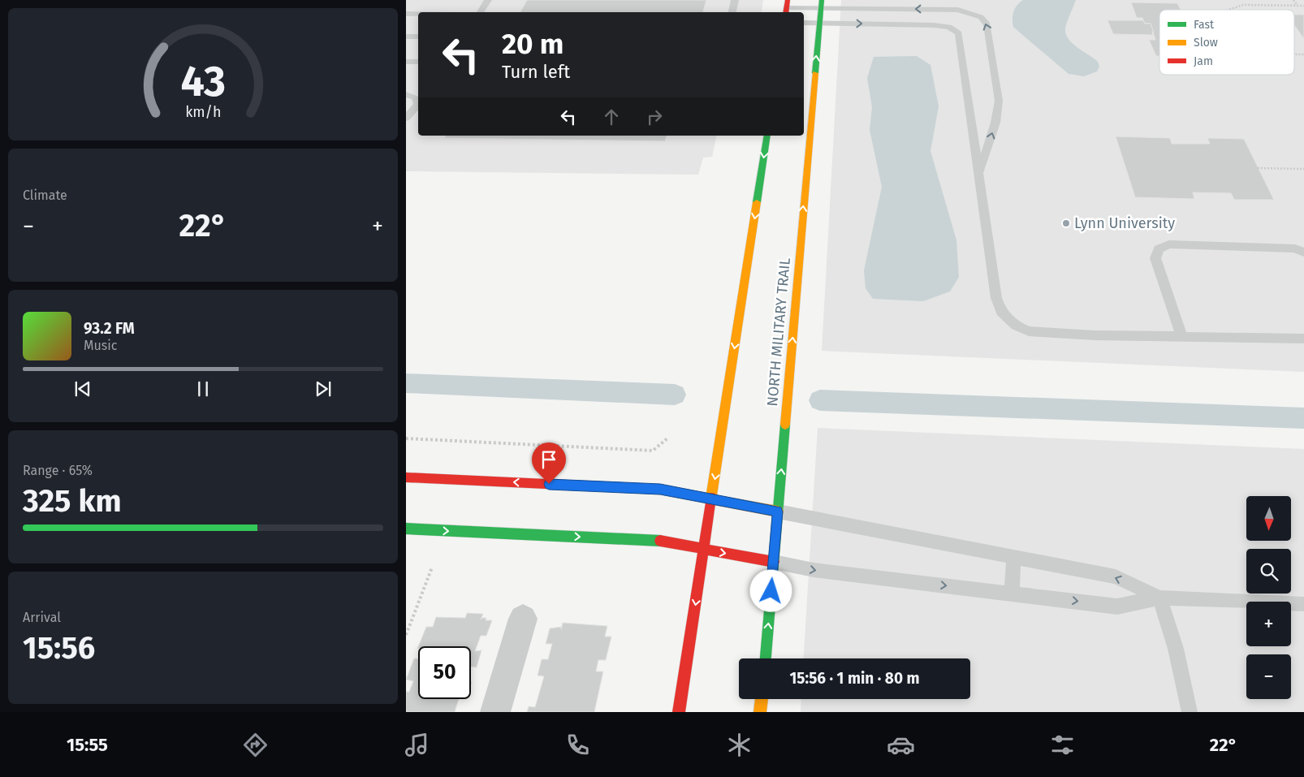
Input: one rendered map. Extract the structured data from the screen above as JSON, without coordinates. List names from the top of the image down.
{
  "streets": {
    "main road": ["NORTH MILITARY TRAIL"]
  },
  "places": ["Lynn University"],
  "legend": ["Fast", "Slow", "Jam"],
  "north": "bottom",
  "page": {
    "turn": ["20 m", "Turn left"],
    "tile": [
      "Climate",
      ["Range · 65%", "325 km"],
      ["Arrival", "15:56"]
    ],
    "heat": ["−", "22°", "+"],
    "song": ["93.2 FM", "Music"],
    "map_buttons": ["+", "−"],
    "limit": "50",
    "trip": "15:56 · 1 min · 80 m",
    "tabs": ["15:55", "22°"],
    "gauge": ["43", "km/h"]
  }
}
